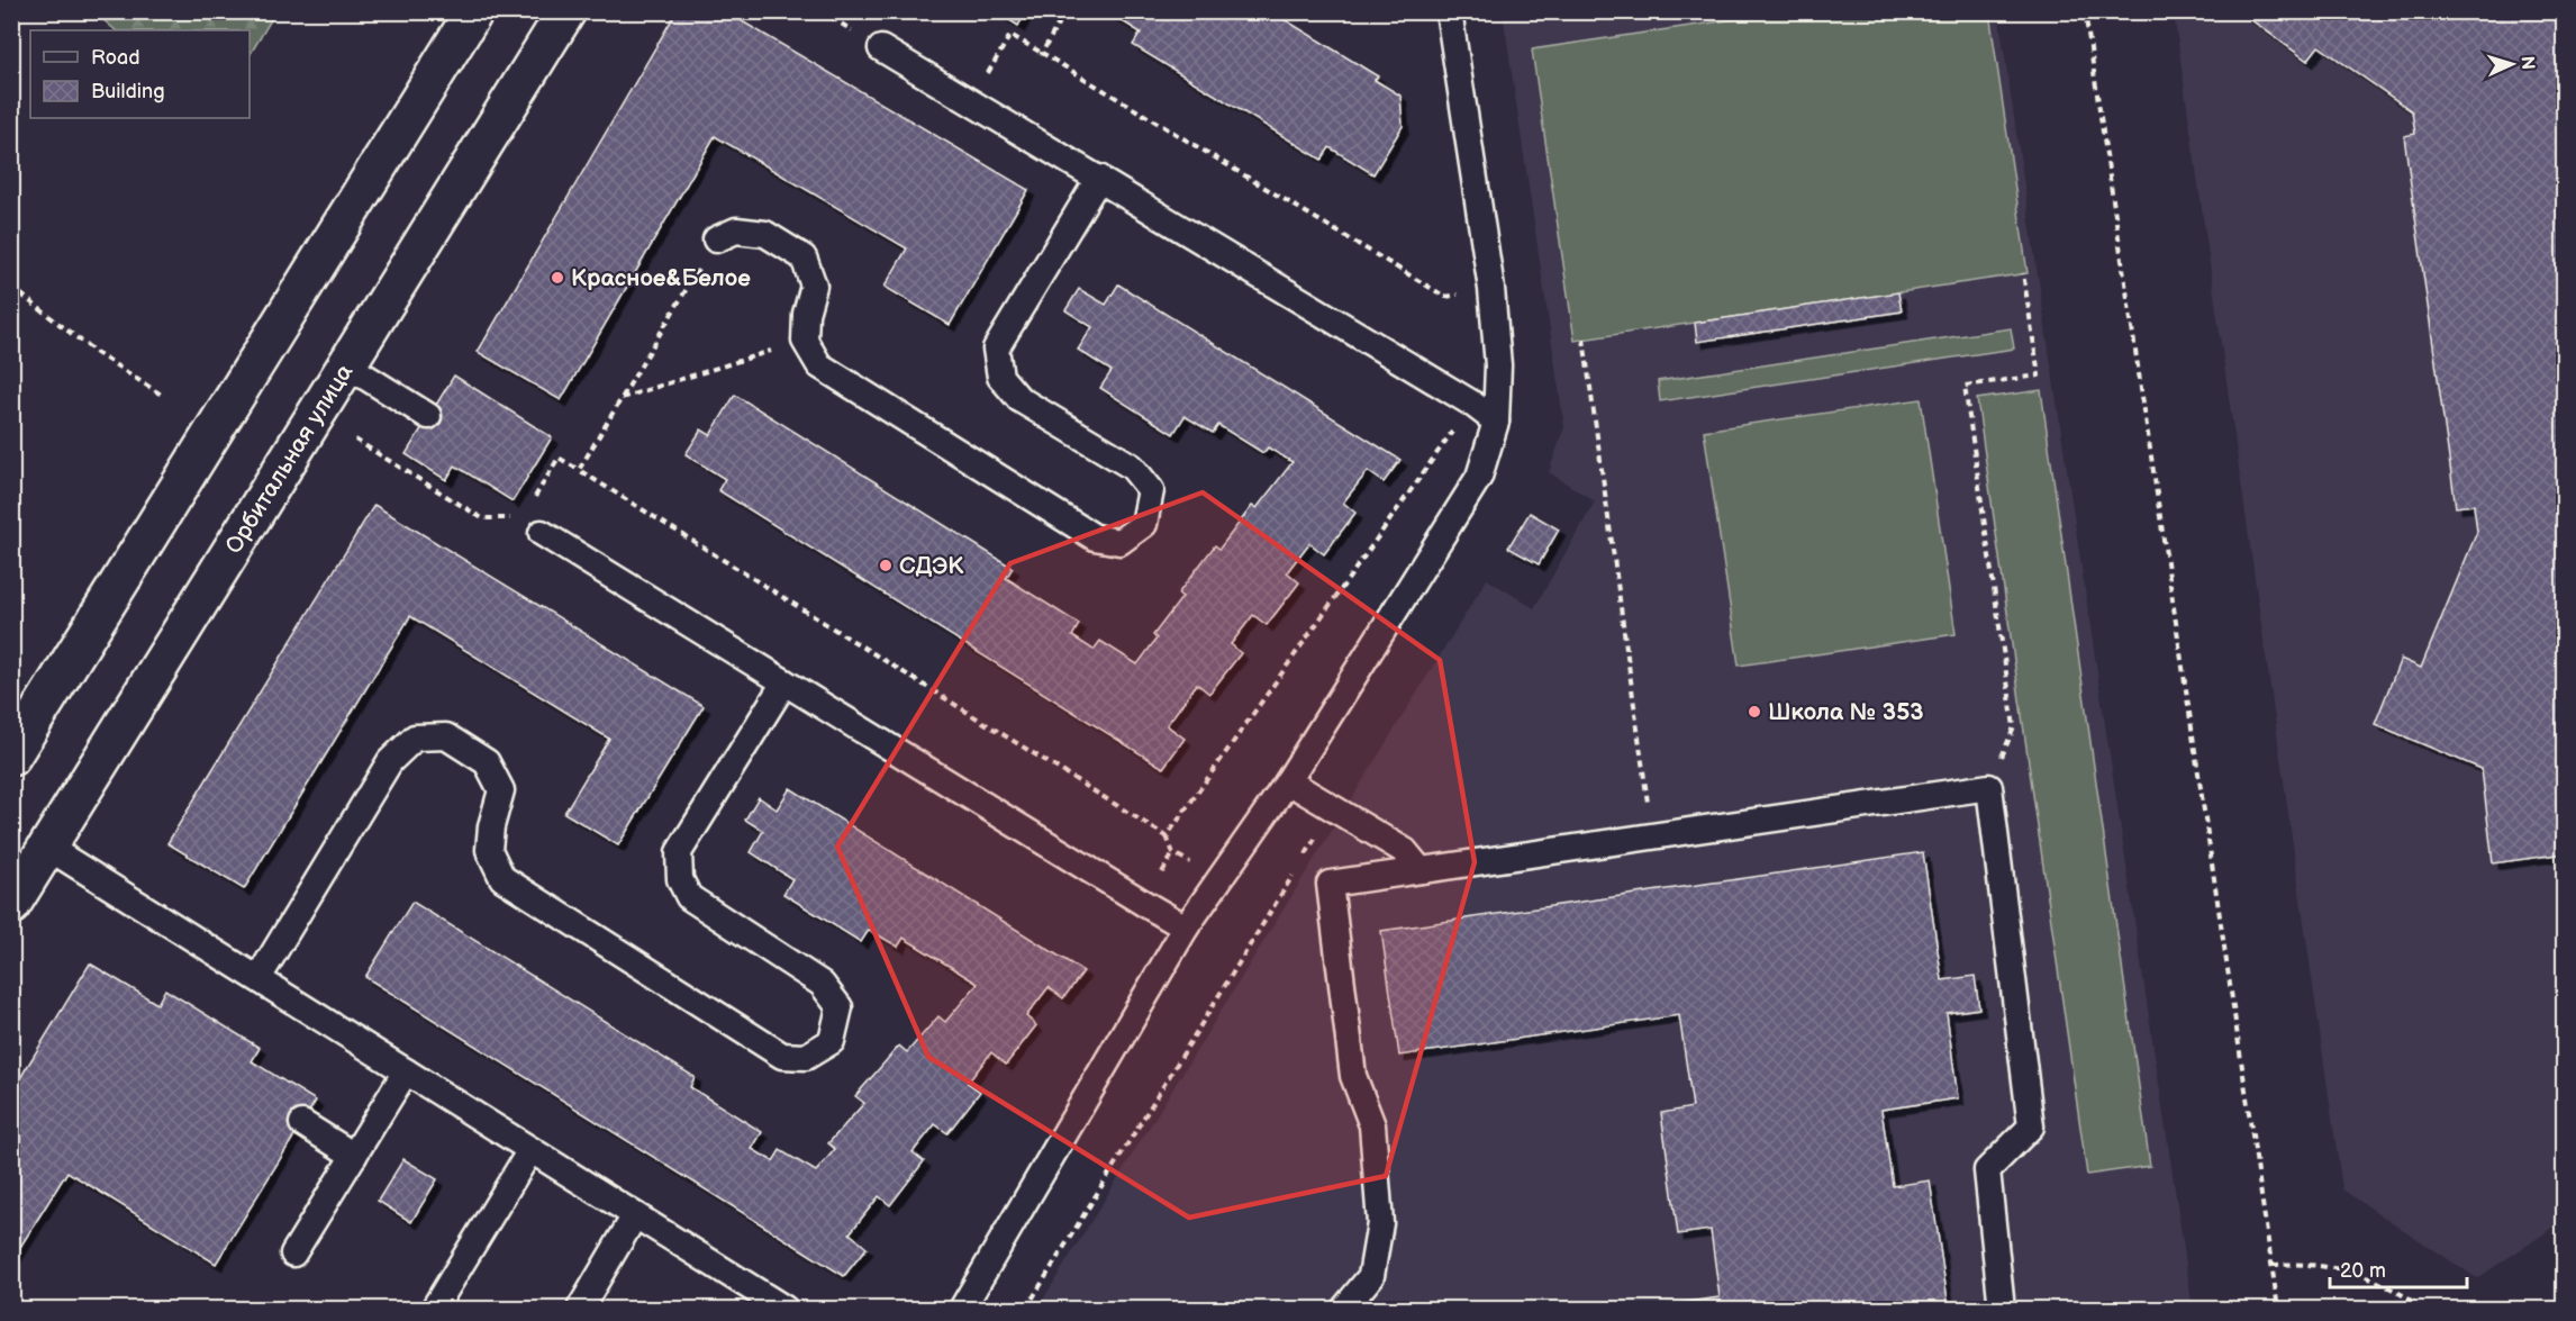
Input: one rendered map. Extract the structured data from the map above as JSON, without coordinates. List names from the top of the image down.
{
  "streets": {
    "street": ["Орбитальная улица"]
  },
  "places": ["Красное&Белое", "СДЭК", "Школа № 353"],
  "legend": ["Road", "Building"],
  "scale_bar": "20 m",
  "north": "right"
}
